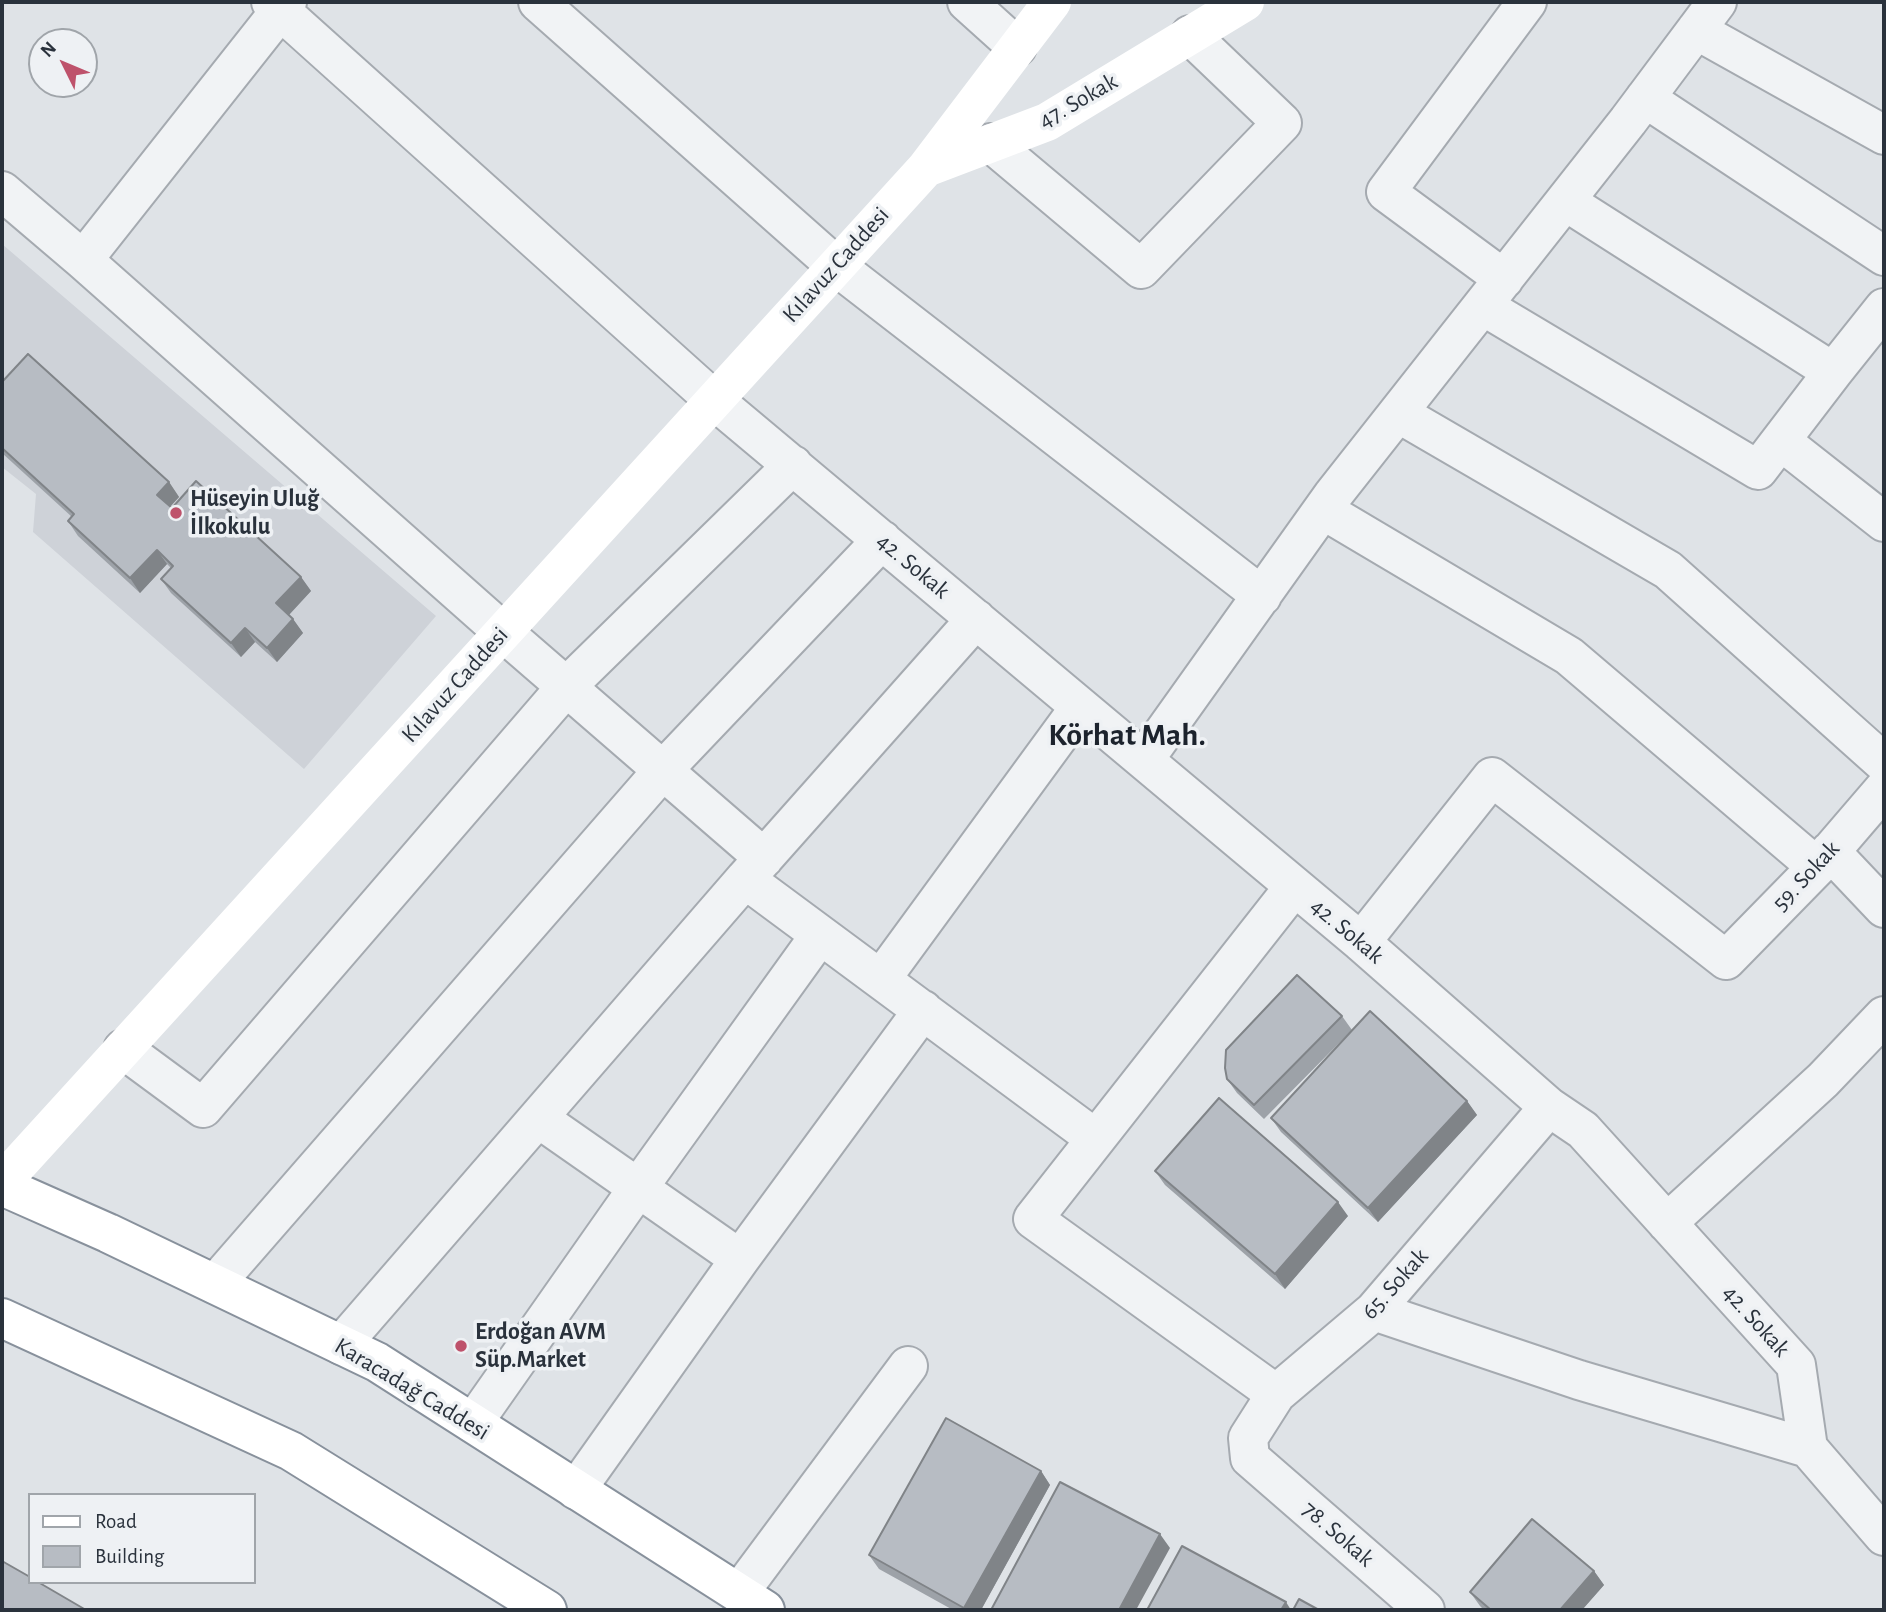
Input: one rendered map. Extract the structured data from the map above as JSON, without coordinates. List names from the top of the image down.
{
  "streets": {
    "main road": ["47. Sokak", "Kılavuz Caddesi", "Karacadağ Caddesi"],
    "street": [
      "42. Sokak",
      "59. Sokak",
      "65. Sokak",
      "78. Sokak"
    ]
  },
  "crossings": [
    ["47. Sokak", "Kılavuz Caddesi"],
    ["Kılavuz Caddesi", "42. Sokak"],
    ["Kılavuz Caddesi", "Karacadağ Caddesi"],
    ["42. Sokak", "59. Sokak"],
    ["42. Sokak", "65. Sokak"],
    ["65. Sokak", "78. Sokak"]
  ],
  "districts": ["Körhat Mah."],
  "places": ["Hüseyin Uluğ İlkokulu", "Erdoğan AVM Süp.Market"],
  "legend": ["Road", "Building"],
  "north": "top left"
}
